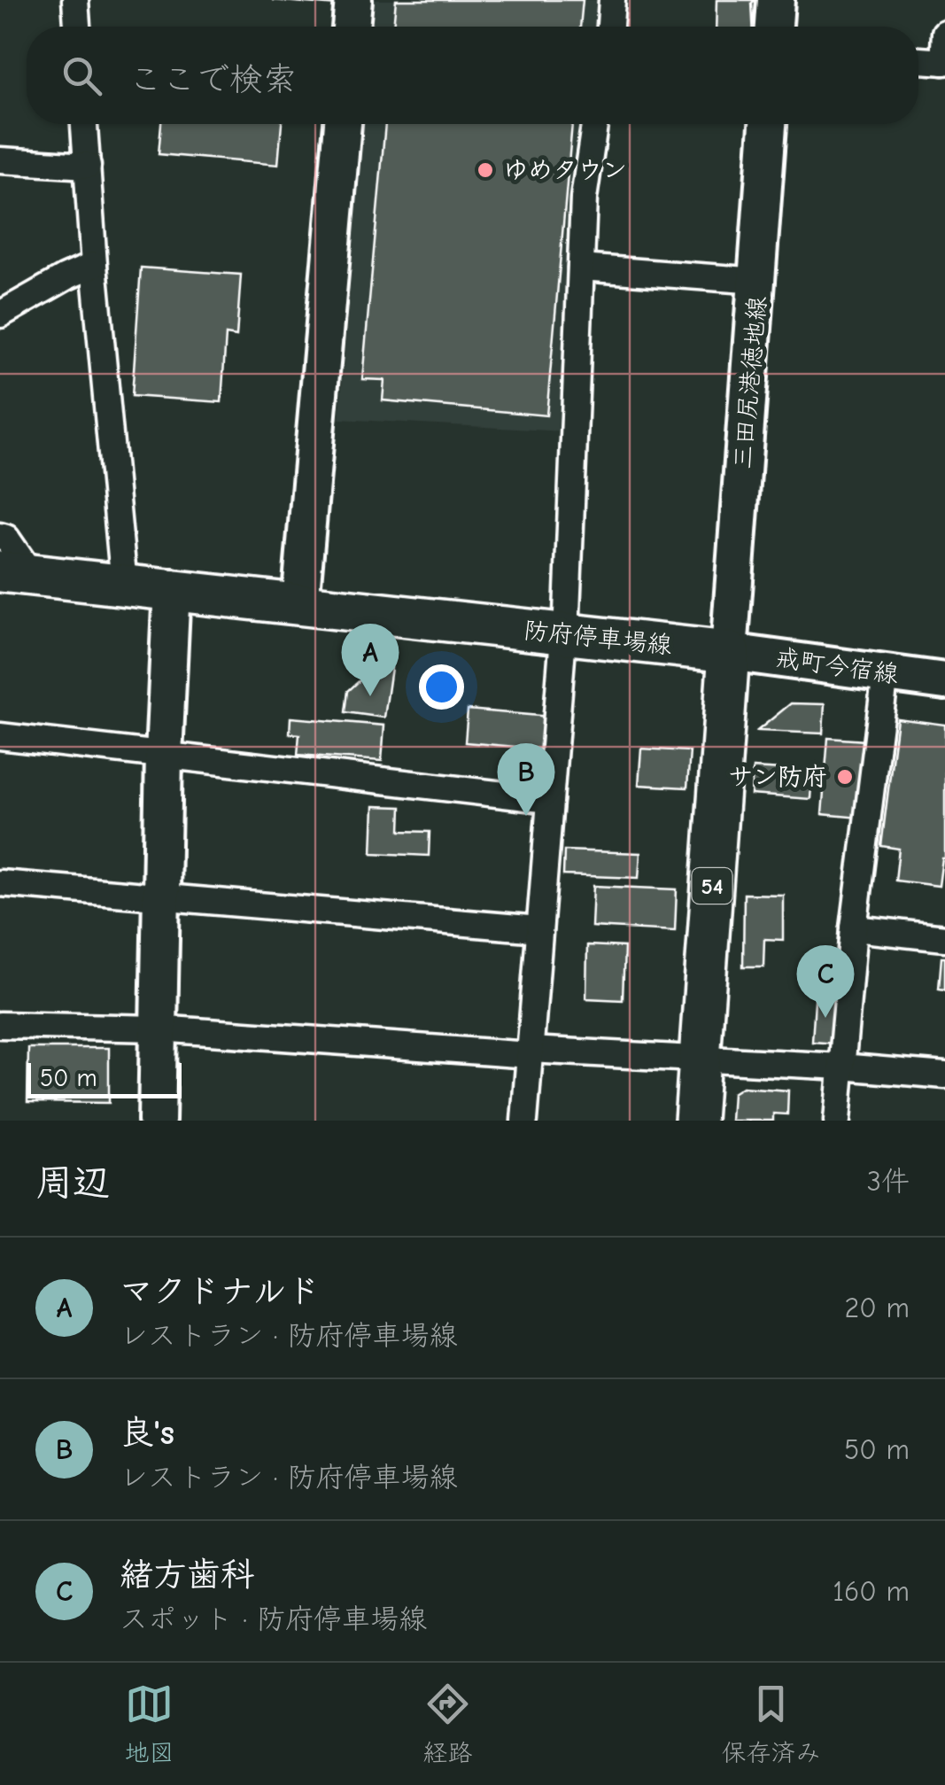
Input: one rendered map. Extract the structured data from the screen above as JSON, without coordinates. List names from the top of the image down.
{
  "streets": {
    "main road": ["防府停車場線", "54"],
    "street": ["三田尻港徳地線", "戒町今宿線"]
  },
  "crossings": [
    ["三田尻港徳地線", "防府停車場線"],
    ["三田尻港徳地線", "戒町今宿線"],
    ["三田尻港徳地線", "54"],
    ["防府停車場線", "戒町今宿線"],
    ["防府停車場線", "54"],
    ["戒町今宿線", "54"]
  ],
  "places": ["ゆめタウン", "サン防府"],
  "scale_bar": "50 m",
  "page": {
    "search": "ここで検索",
    "pins": ["A", "B", "C"],
    "scale": "50 m",
    "heading": ["周辺", "3件"],
    "list": [
      {
        "mark": "A",
        "name": "マクドナルド",
        "note": "レストラン · 防府停車場線",
        "value": "20 m"
      },
      {
        "mark": "B",
        "name": "良's",
        "note": "レストラン · 防府停車場線",
        "value": "50 m"
      },
      {
        "mark": "C",
        "name": "緒方歯科",
        "note": "スポット · 防府停車場線",
        "value": "160 m"
      }
    ],
    "nav": ["地図", "経路", "保存済み"]
  }
}
